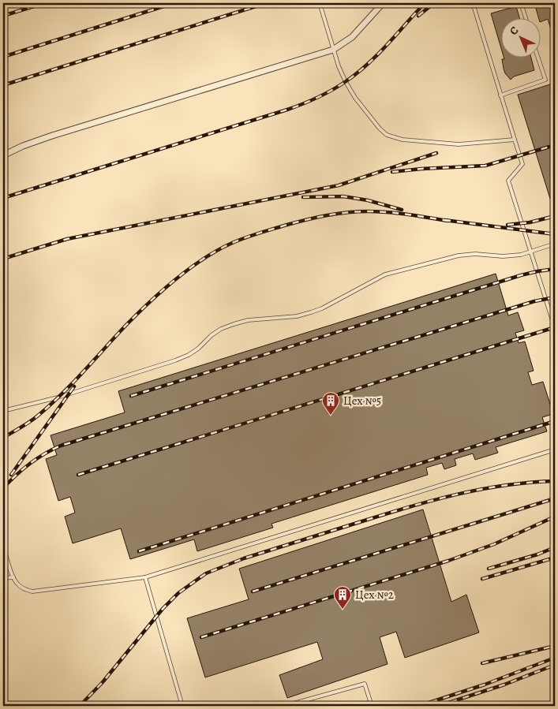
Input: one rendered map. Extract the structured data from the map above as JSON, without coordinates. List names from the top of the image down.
{
  "places": {
    "building": ["Цех №5", "Цех №2"]
  },
  "north": "top left"
}
